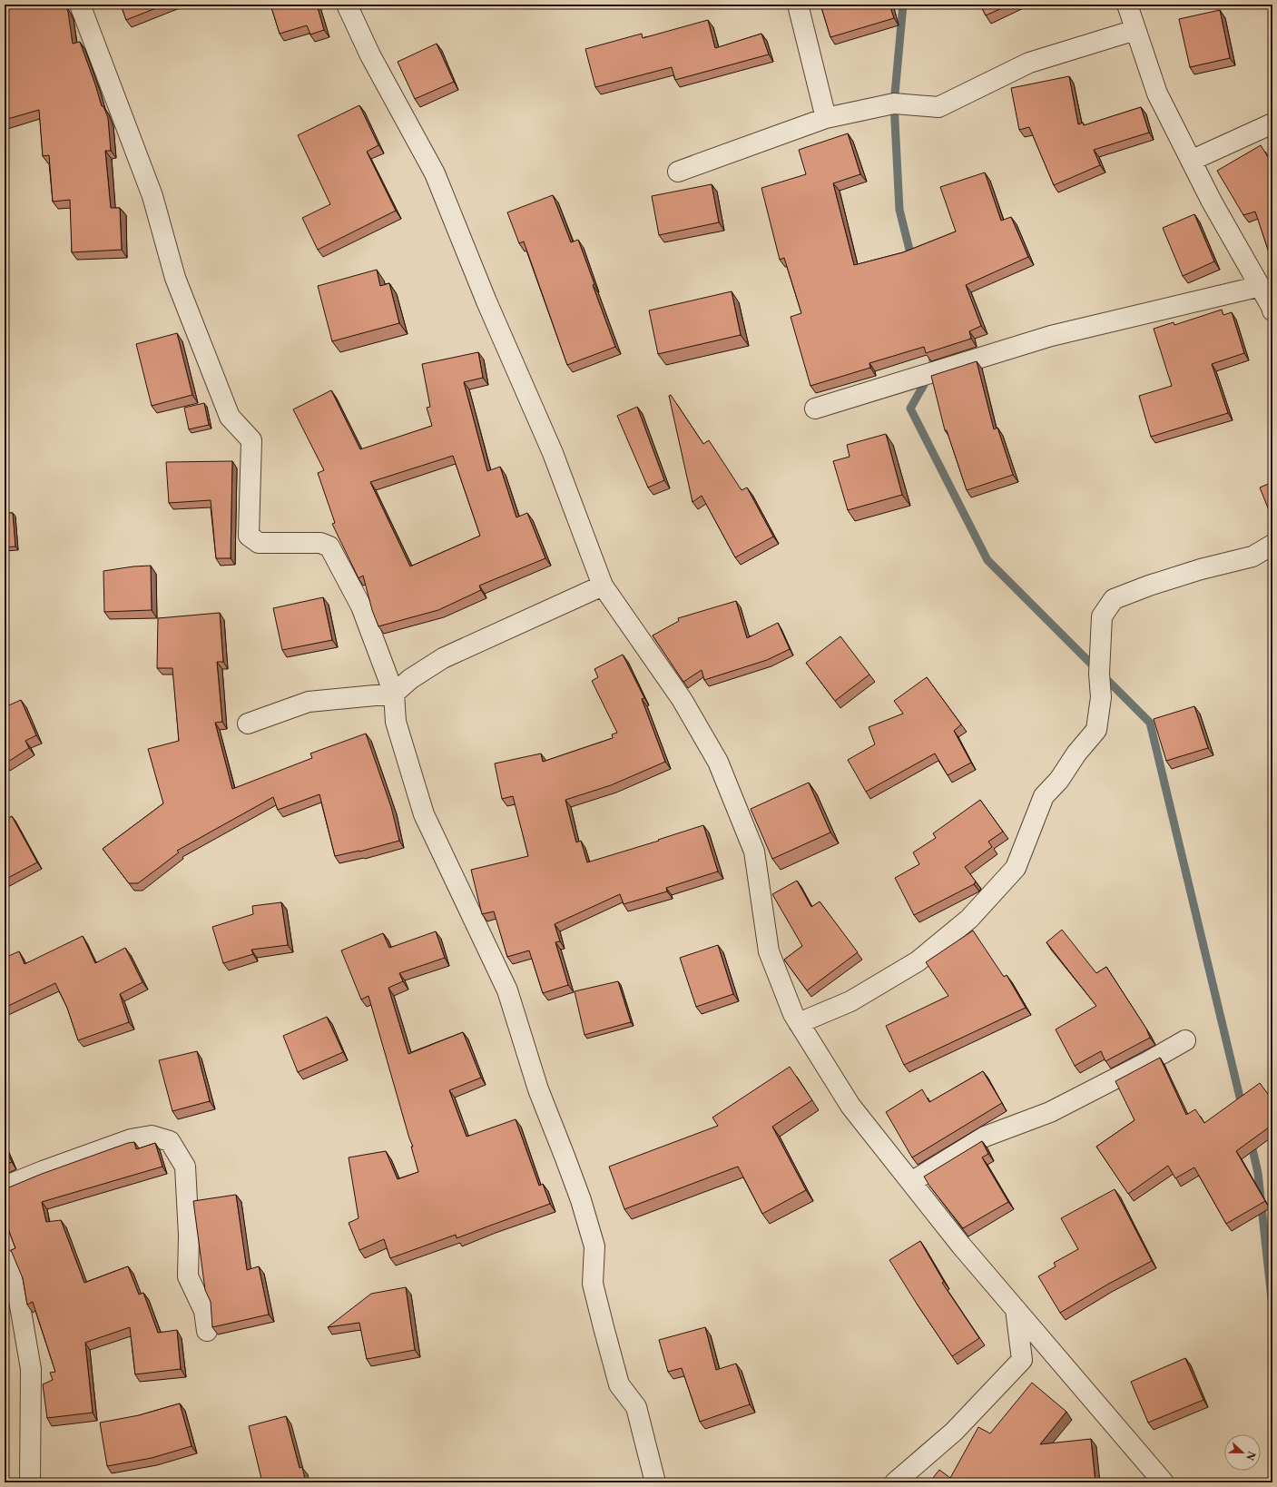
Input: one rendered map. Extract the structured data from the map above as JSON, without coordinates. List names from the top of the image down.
{
  "north": "right"
}
